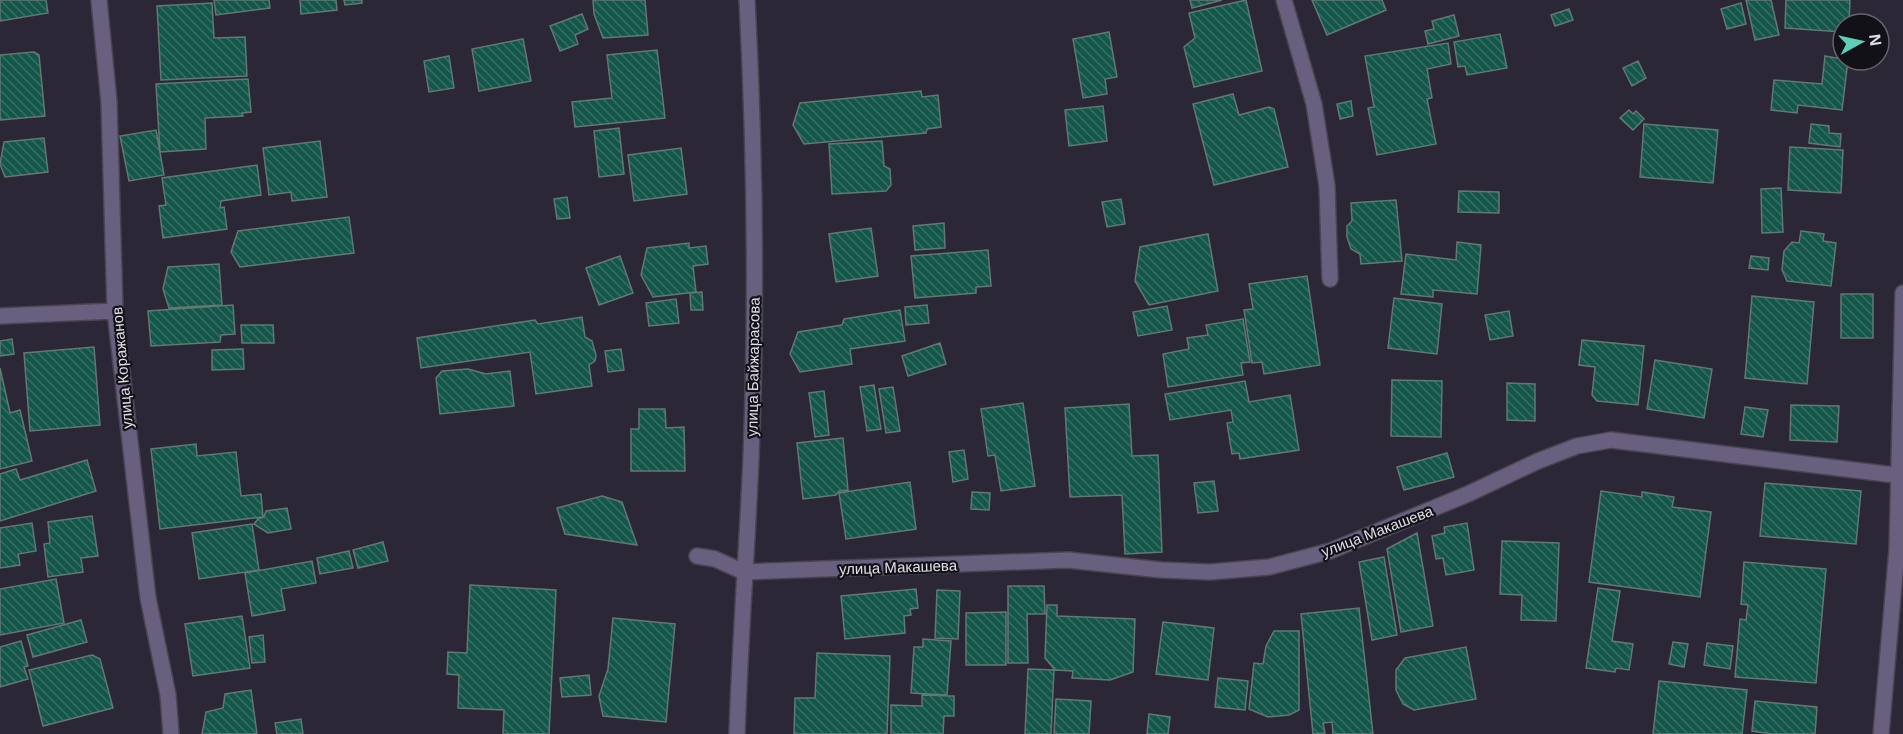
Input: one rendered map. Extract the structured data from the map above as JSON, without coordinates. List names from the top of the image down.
{
  "streets": {
    "street": ["улица Байжарасова", "улица Коражанов", "улица Макашева"]
  },
  "crossings": [
    ["улица Байжарасова", "улица Макашева"]
  ],
  "north": "right"
}
